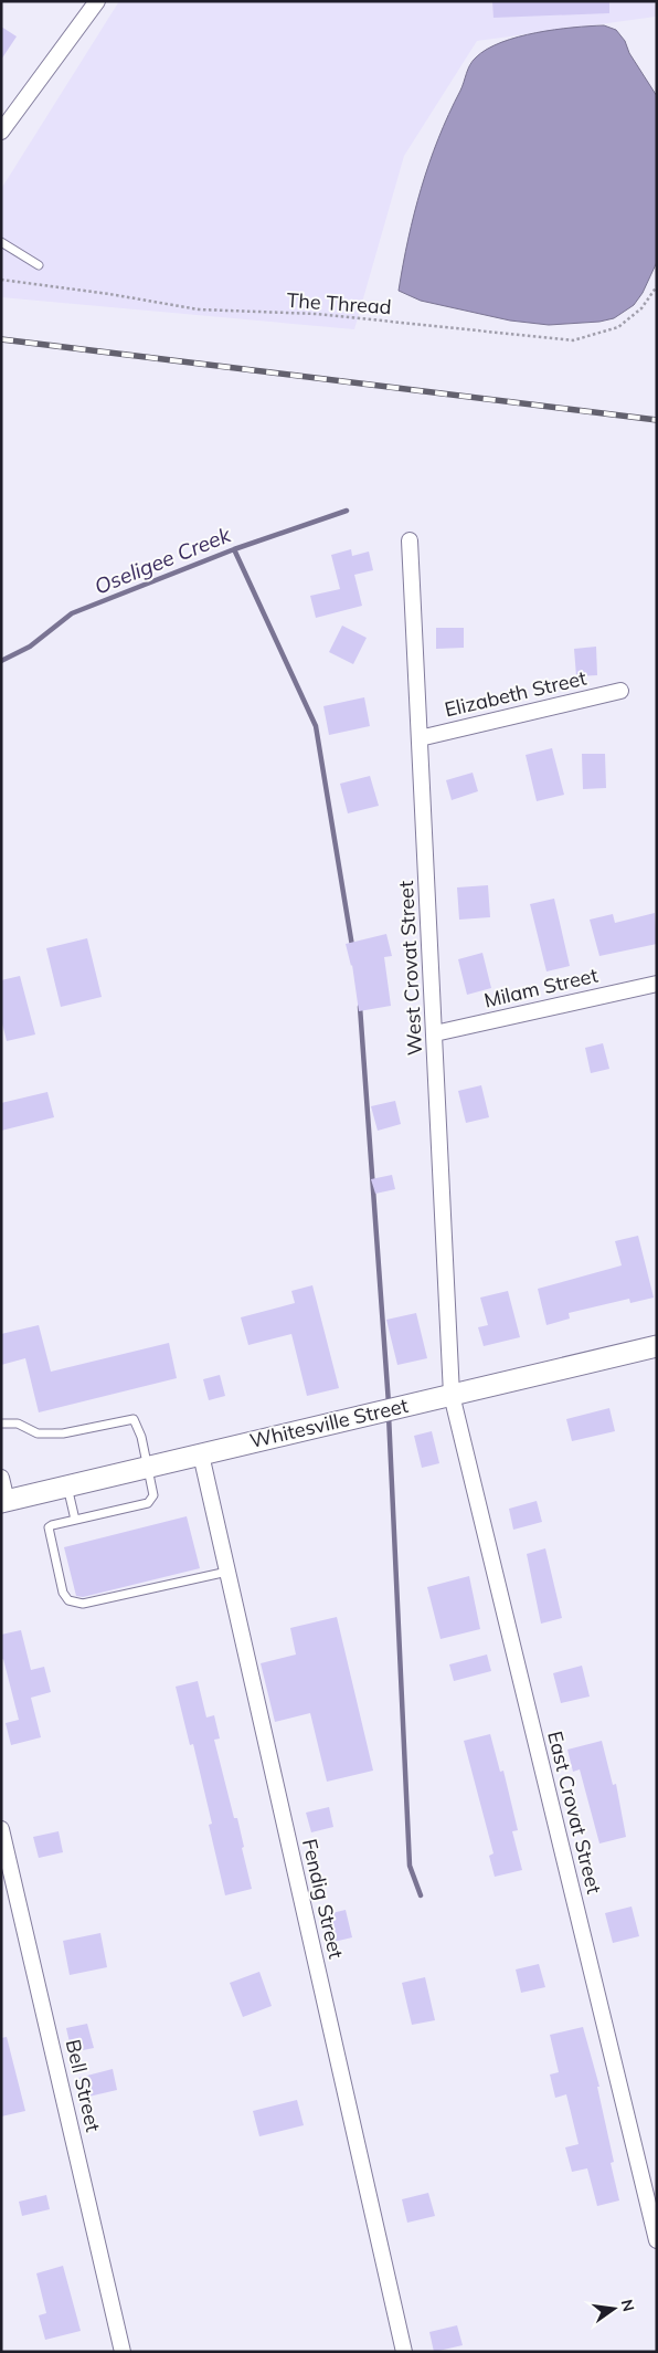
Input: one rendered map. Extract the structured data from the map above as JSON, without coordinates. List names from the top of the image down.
{
  "streets": {
    "main road": ["Whitesville Street"],
    "street": [
      "Elizabeth Street",
      "West Crovat Street",
      "Milam Street",
      "East Crovat Street",
      "Fendig Street",
      "Bell Street"
    ],
    "path": ["The Thread"]
  },
  "crossings": [
    ["Elizabeth Street", "West Crovat Street"],
    ["West Crovat Street", "Milam Street"],
    ["West Crovat Street", "Whitesville Street"],
    ["West Crovat Street", "East Crovat Street"],
    ["Whitesville Street", "East Crovat Street"],
    ["Whitesville Street", "Fendig Street"]
  ],
  "water": ["Oseligee Creek"],
  "north": "right"
}
